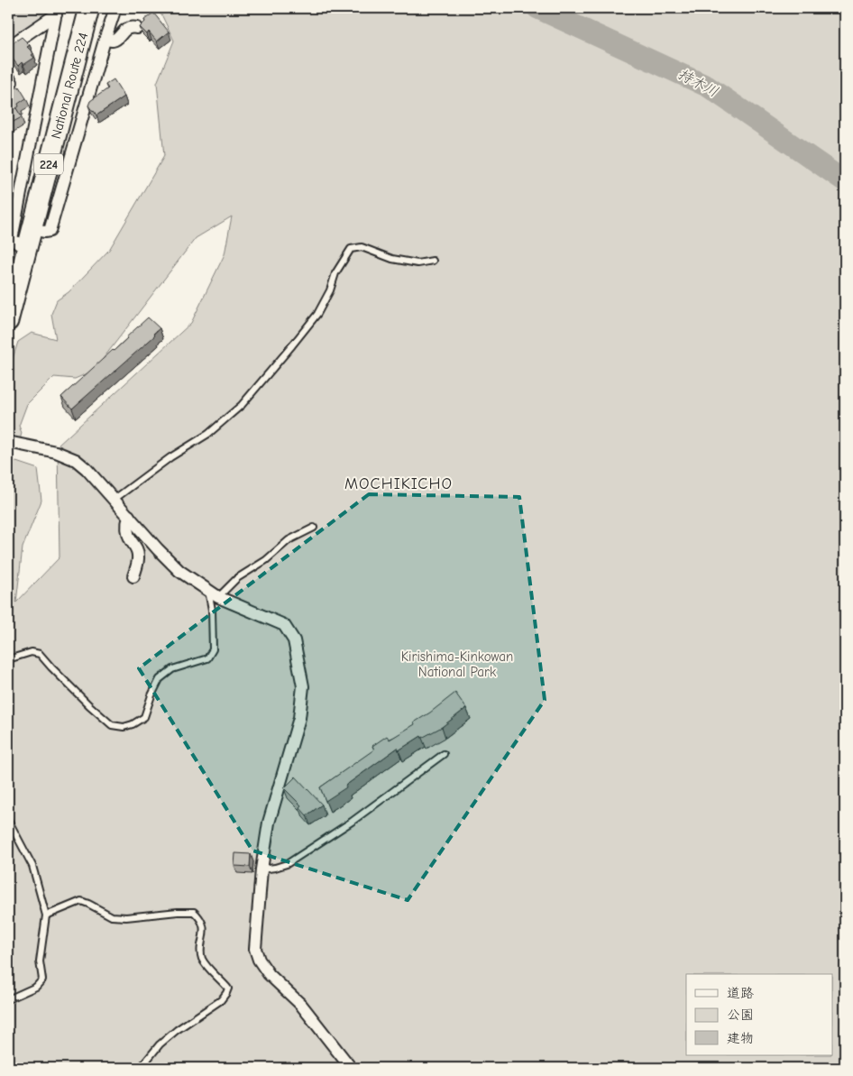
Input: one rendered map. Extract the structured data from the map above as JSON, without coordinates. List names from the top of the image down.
{
  "streets": {
    "highway": ["National Route 224", "224"]
  },
  "districts": ["MOCHIKICHO"],
  "water": ["持木川"],
  "parks": ["Kirishima-Kinkowan National Park"],
  "legend": ["道路", "公園", "建物"]
}
